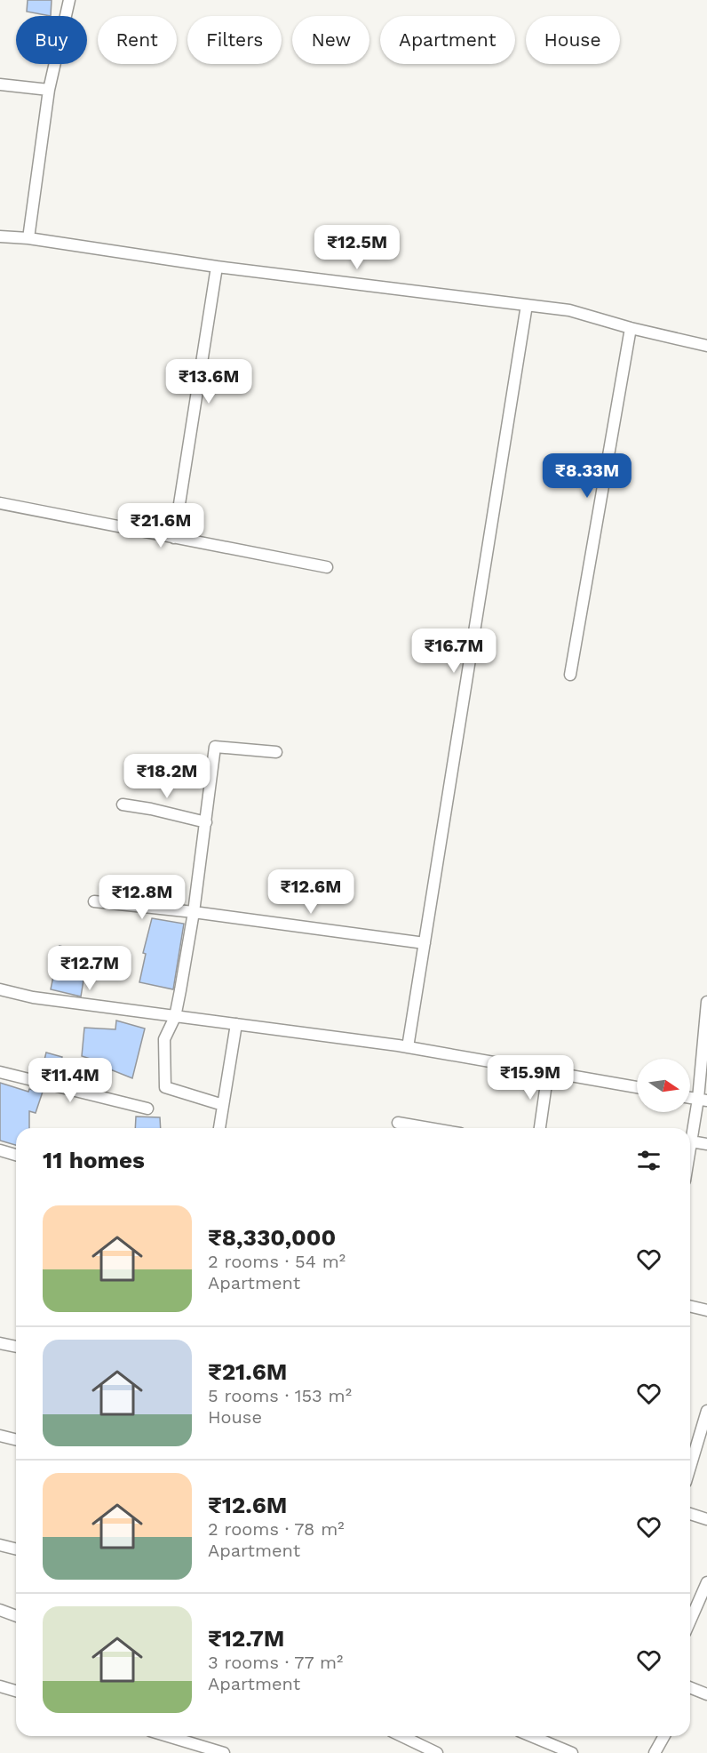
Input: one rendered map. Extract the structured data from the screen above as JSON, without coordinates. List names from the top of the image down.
{
  "north": "right",
  "page": {
    "chip": [
      "Buy",
      "Rent",
      "Filters",
      "New",
      "Apartment",
      "House"
    ],
    "price": [
      "₹12.5M",
      "₹13.6M",
      "₹8.33M",
      "₹21.6M",
      "₹16.7M",
      "₹18.2M",
      "₹12.6M",
      "₹12.8M",
      "₹12.7M",
      "₹15.9M",
      "₹11.4M"
    ],
    "heading": "11 homes",
    "list": [
      {
        "name": "₹8,330,000",
        "note": "2 rooms · 54 m² · Apartment"
      },
      {
        "name": "₹21.6M",
        "note": "5 rooms · 153 m² · House"
      },
      {
        "name": "₹12.6M",
        "note": "2 rooms · 78 m² · Apartment"
      },
      {
        "name": "₹12.7M",
        "note": "3 rooms · 77 m² · Apartment"
      }
    ]
  }
}
